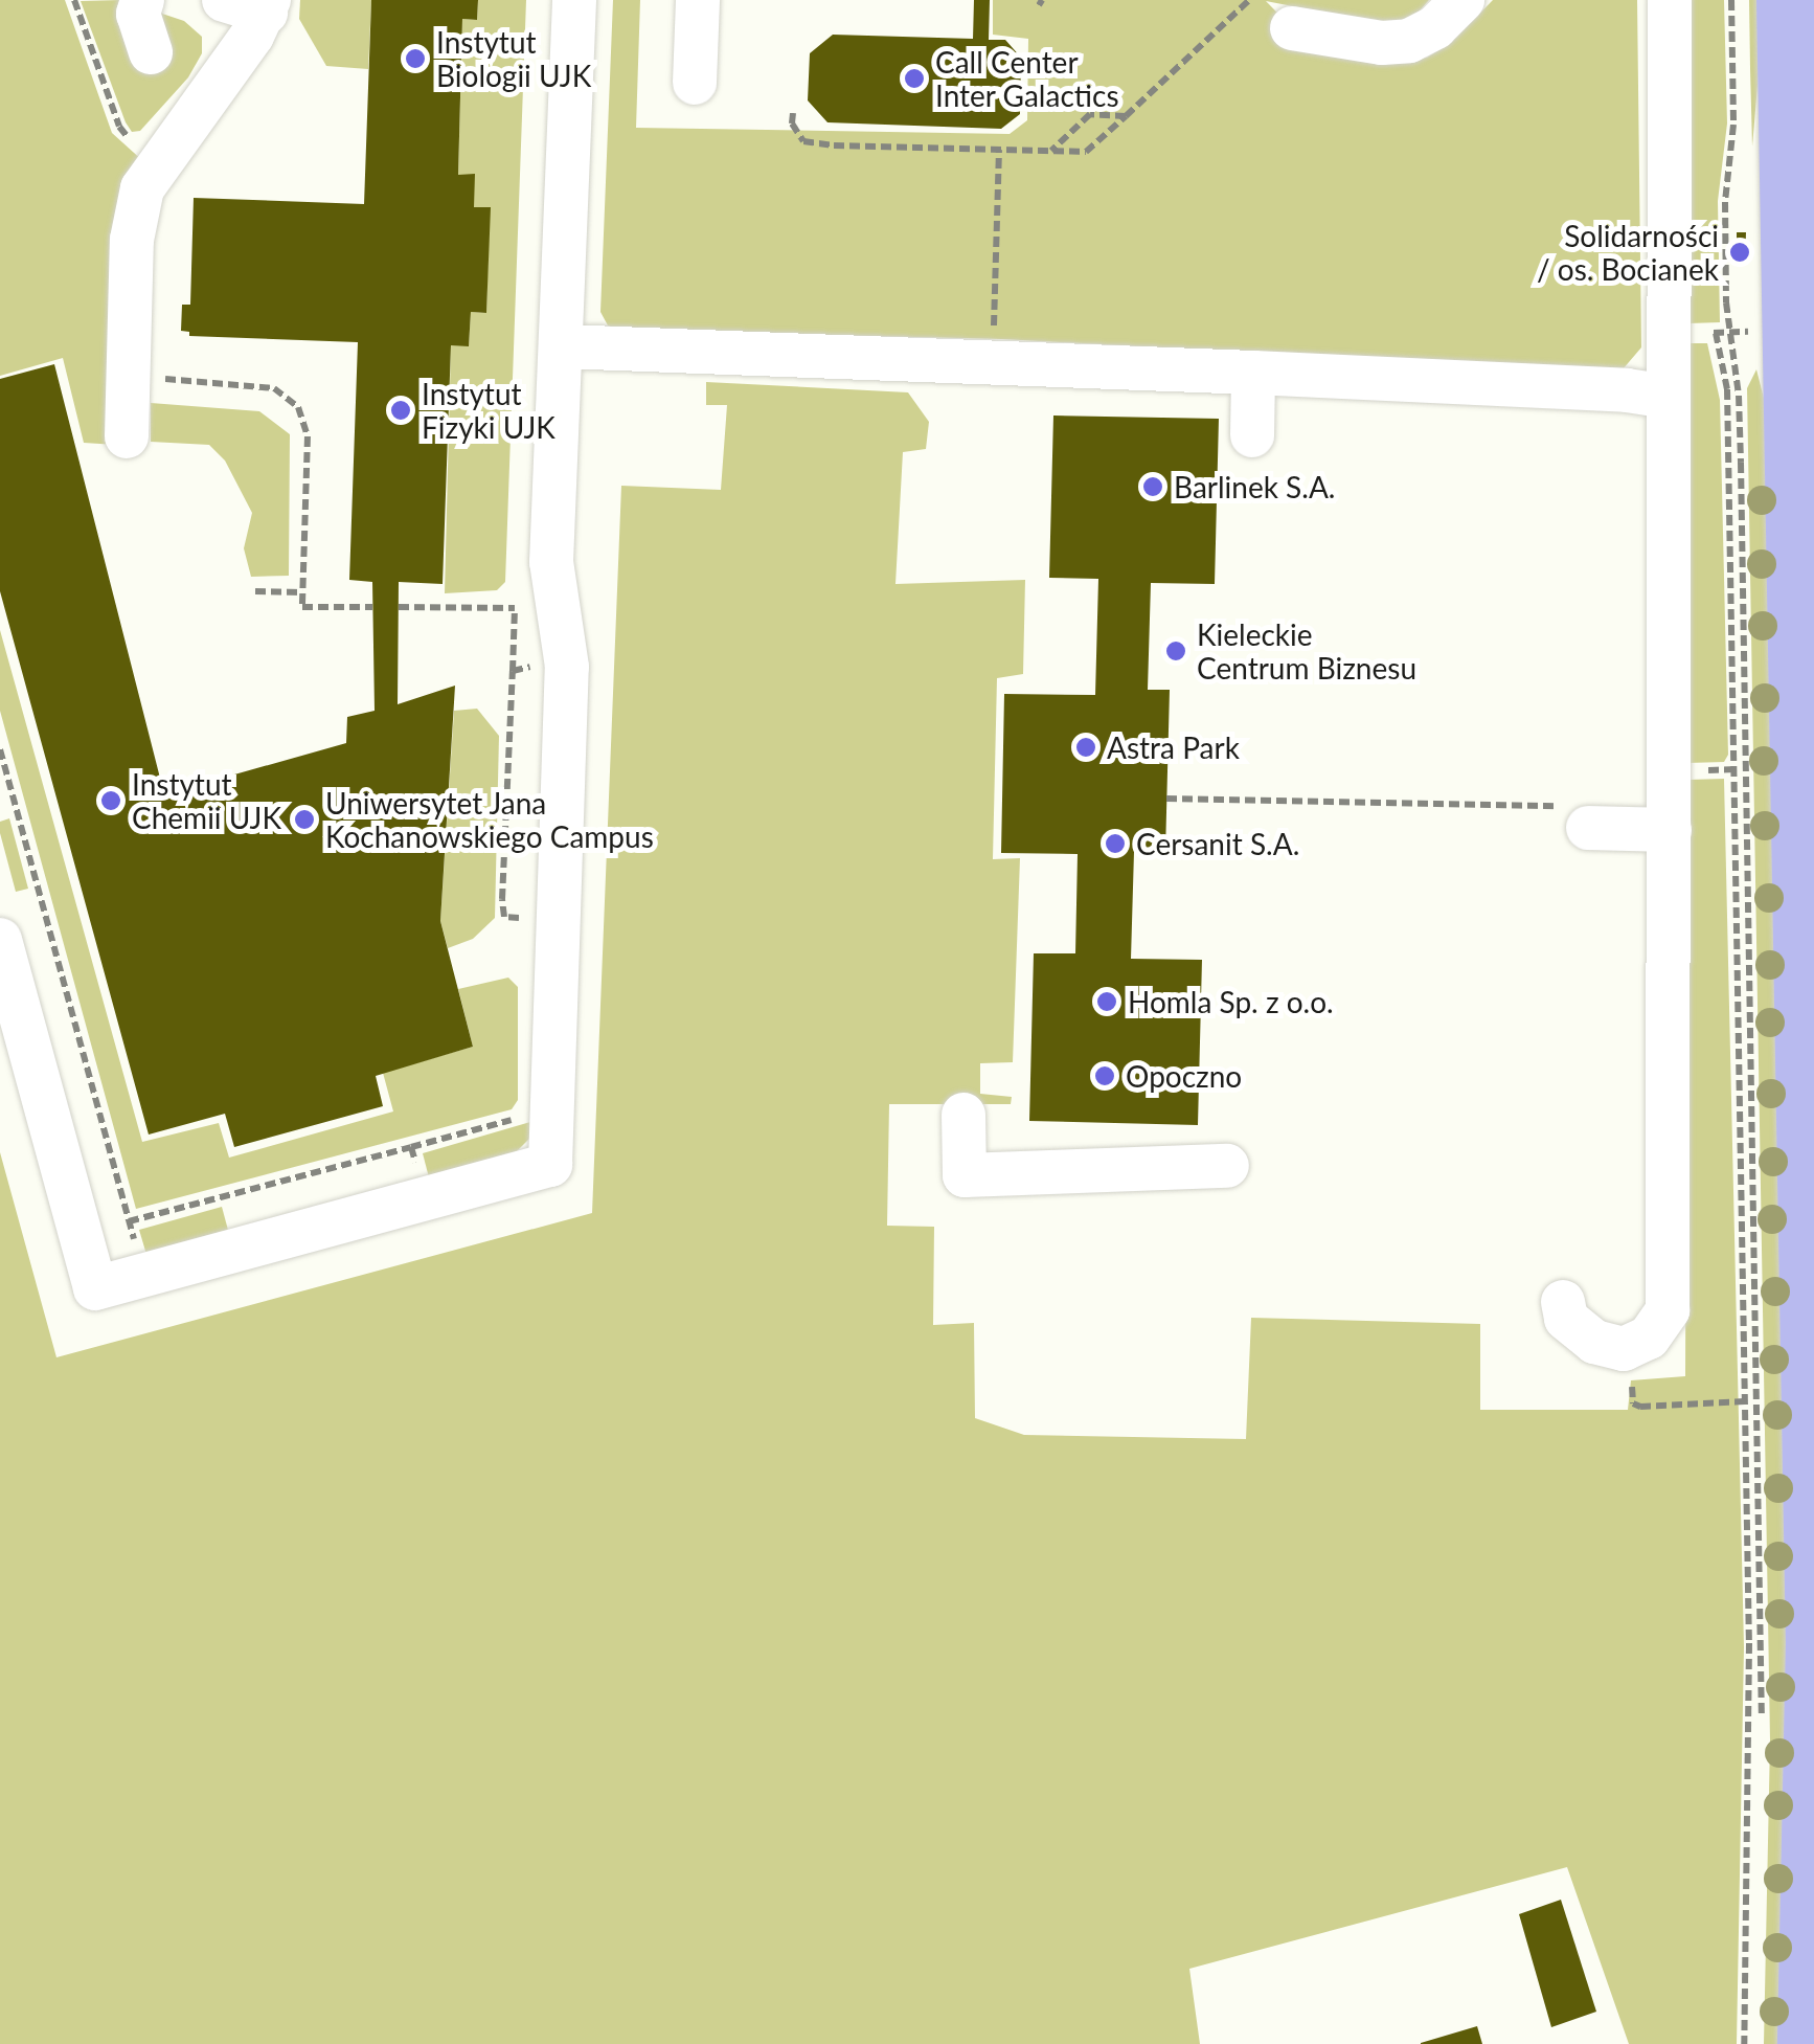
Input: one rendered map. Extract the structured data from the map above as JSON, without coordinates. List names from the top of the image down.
{
  "places": [
    "Instytut Biologii UJK",
    "Call Center Inter Galactics",
    "Solidarności / os. Bocianek",
    "Instytut Fizyki UJK",
    "Barlinek S.A.",
    "Kieleckie Centrum Biznesu",
    "Astra Park",
    "Instytut Chemii UJK",
    "Uniwersytet Jana Kochanowskiego Campus",
    "Cersanit S.A.",
    "Homla Sp. z o.o.",
    "Opoczno"
  ]
}
